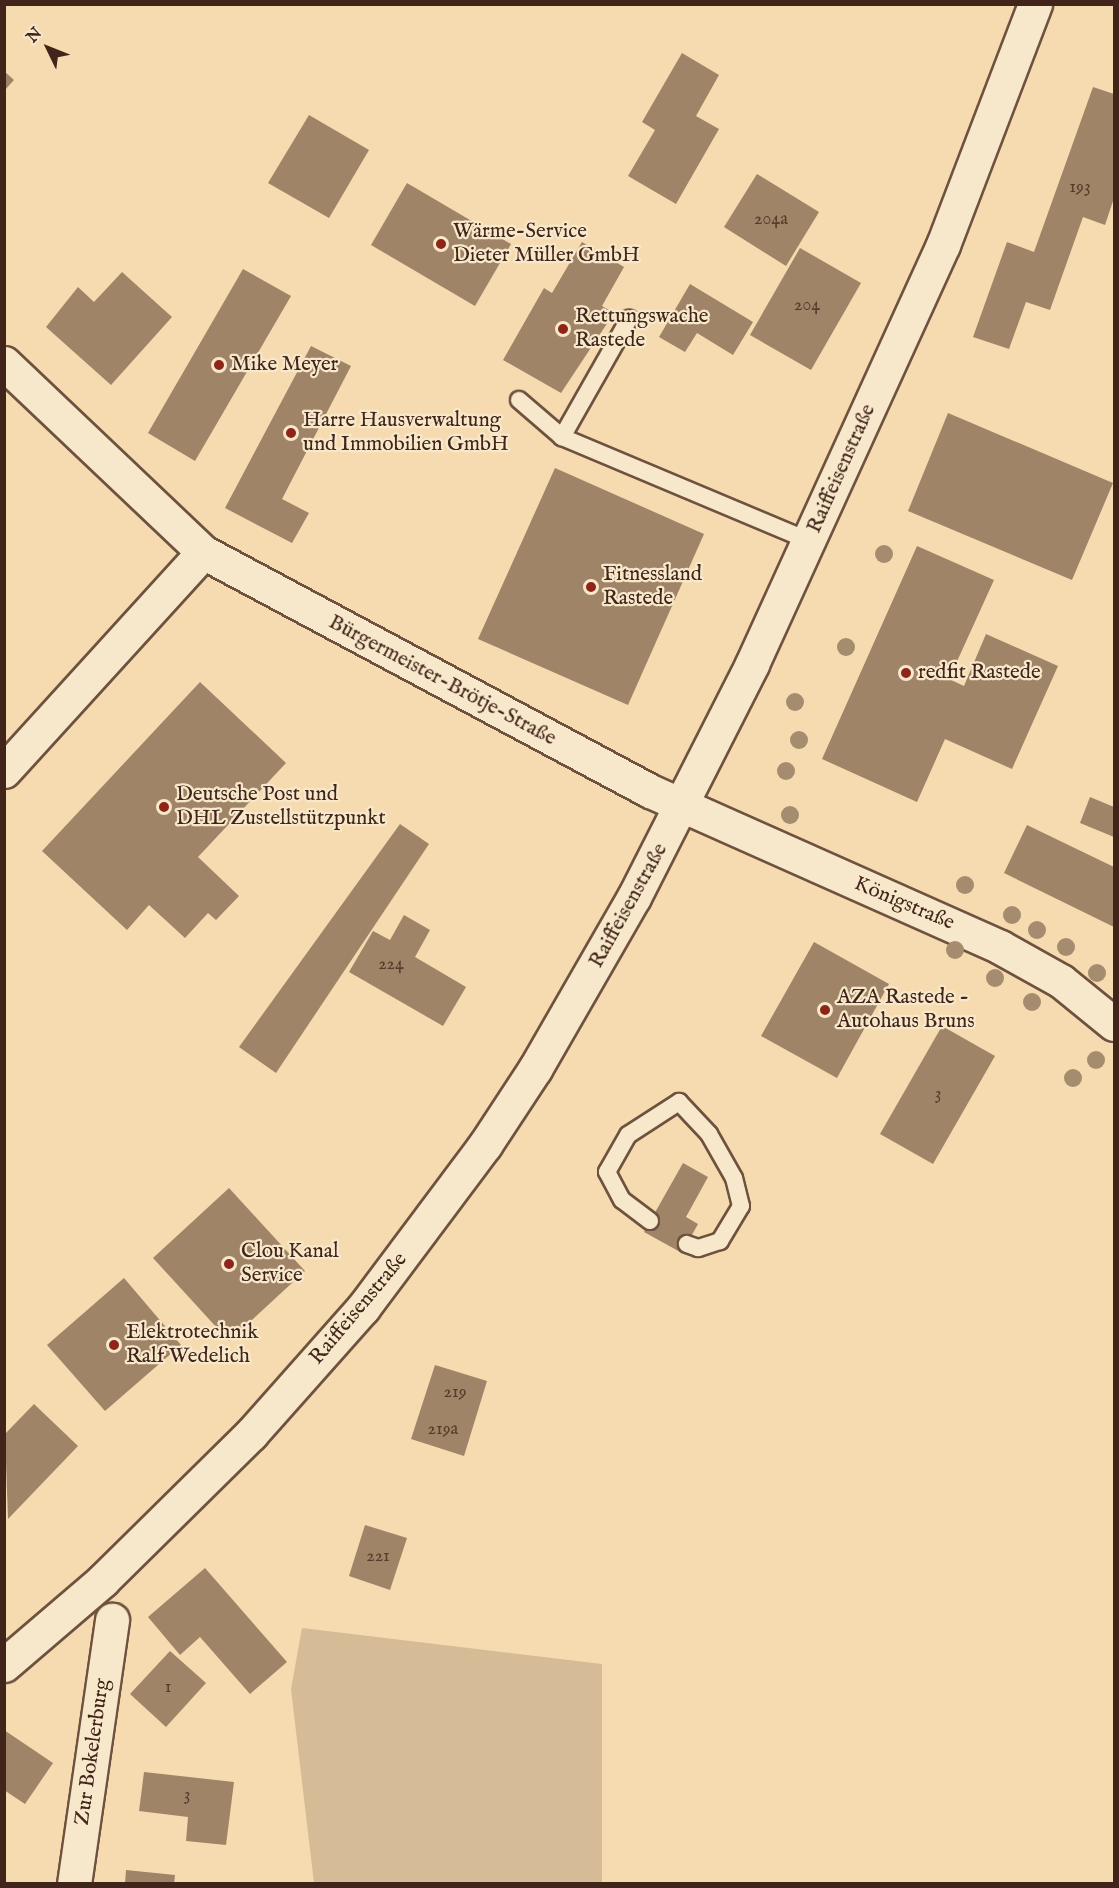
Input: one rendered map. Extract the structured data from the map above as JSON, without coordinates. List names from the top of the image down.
{
  "streets": {
    "main road": [
      "Raiffeisenstraße",
      "Bürgermeister-Brötje-Straße",
      "Königstraße",
      "Zur Bokelerburg"
    ]
  },
  "crossings": [
    ["Raiffeisenstraße", "Bürgermeister-Brötje-Straße"],
    ["Raiffeisenstraße", "Königstraße"],
    ["Bürgermeister-Brötje-Straße", "Königstraße"]
  ],
  "places": [
    "Wärme-Service Dieter Müller GmbH",
    "Rettungswache Rastede",
    "Mike Meyer",
    "Harre Hausverwaltung und Immobilien GmbH",
    "Fitnessland Rastede",
    "redfit Rastede",
    "Deutsche Post und DHL Zustellstützpunkt",
    "AZA Rastede - Autohaus Bruns",
    "Clou Kanal Service",
    "Elektrotechnik Ralf Wedelich"
  ],
  "house_numbers": [
    "193",
    "204a",
    "204",
    "224",
    "3",
    "219",
    "219a",
    "221",
    "1",
    "3"
  ],
  "north": "top left"
}
